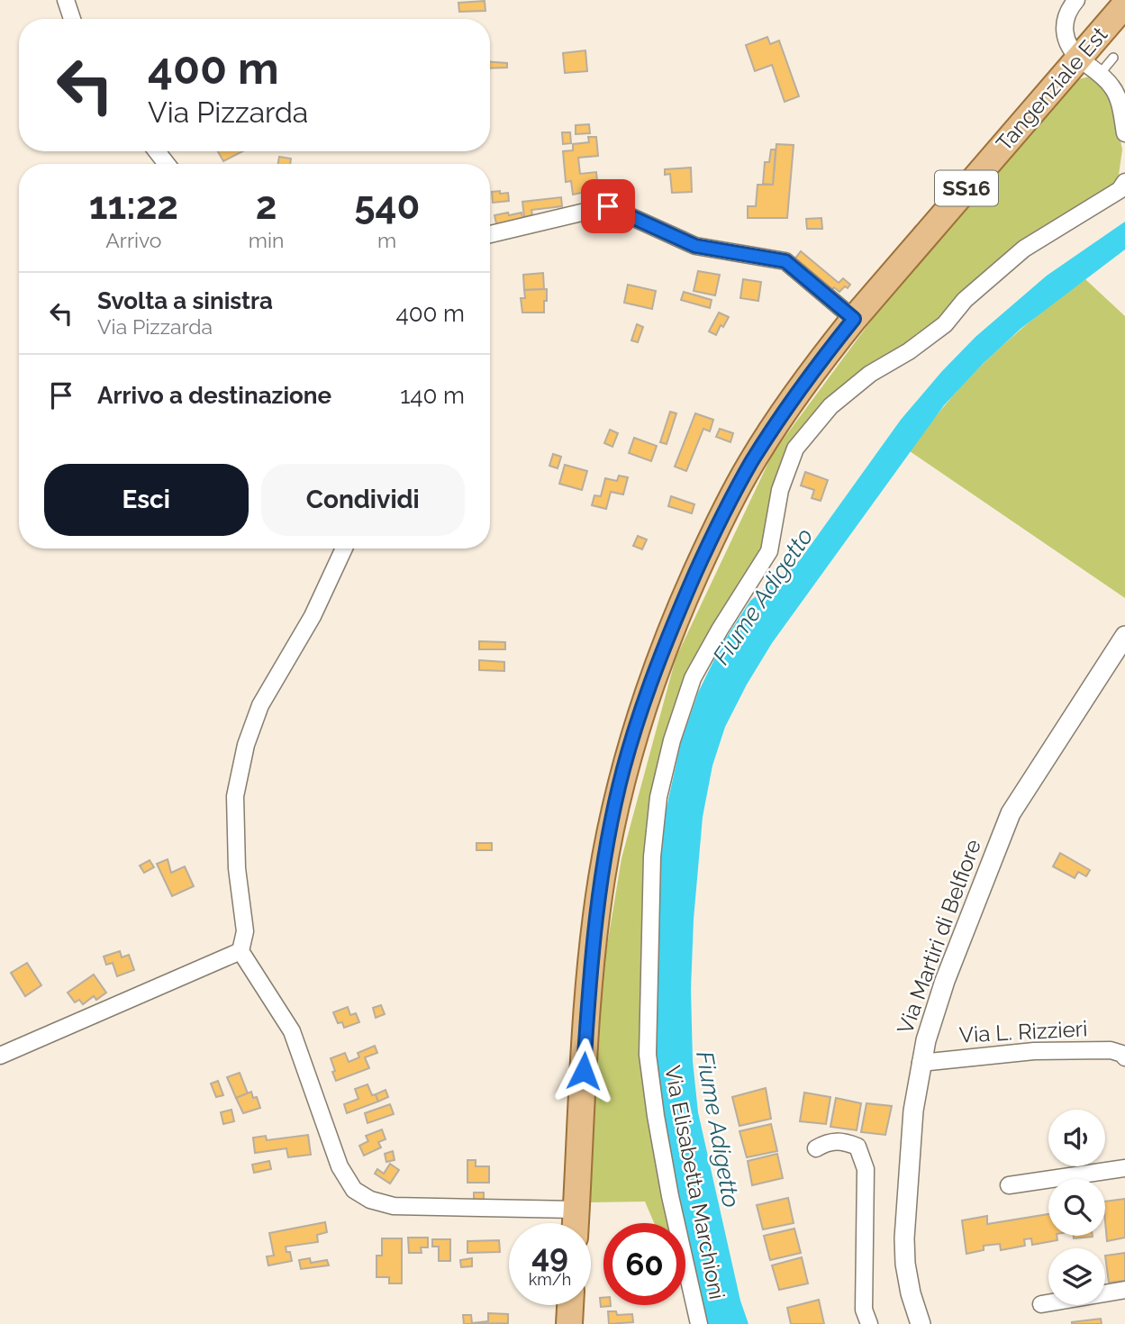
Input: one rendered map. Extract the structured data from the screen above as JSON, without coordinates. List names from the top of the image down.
{
  "streets": {
    "main road": ["Tangenziale Est", "SS16"],
    "street": ["Via Martiri di Belfiore", "Via L. Rizzieri", "Via Elisabetta Marchioni"]
  },
  "crossings": [
    ["Via Martiri di Belfiore", "Via L. Rizzieri"]
  ],
  "water": ["Fiume Adigetto"],
  "page": {
    "turn": ["400 m", "Via Pizzarda"],
    "eta": [
      "11:22",
      "Arrivo",
      "2",
      "min",
      "540",
      "m"
    ],
    "list": [
      {
        "name": "Svolta a sinistra",
        "note": "Via Pizzarda",
        "value": "400 m"
      },
      {
        "name": "Arrivo a destinazione",
        "value": "140 m"
      }
    ],
    "buttons": ["Esci", "Condividi"],
    "speed": "49 km/h",
    "limit": "60"
  }
}
